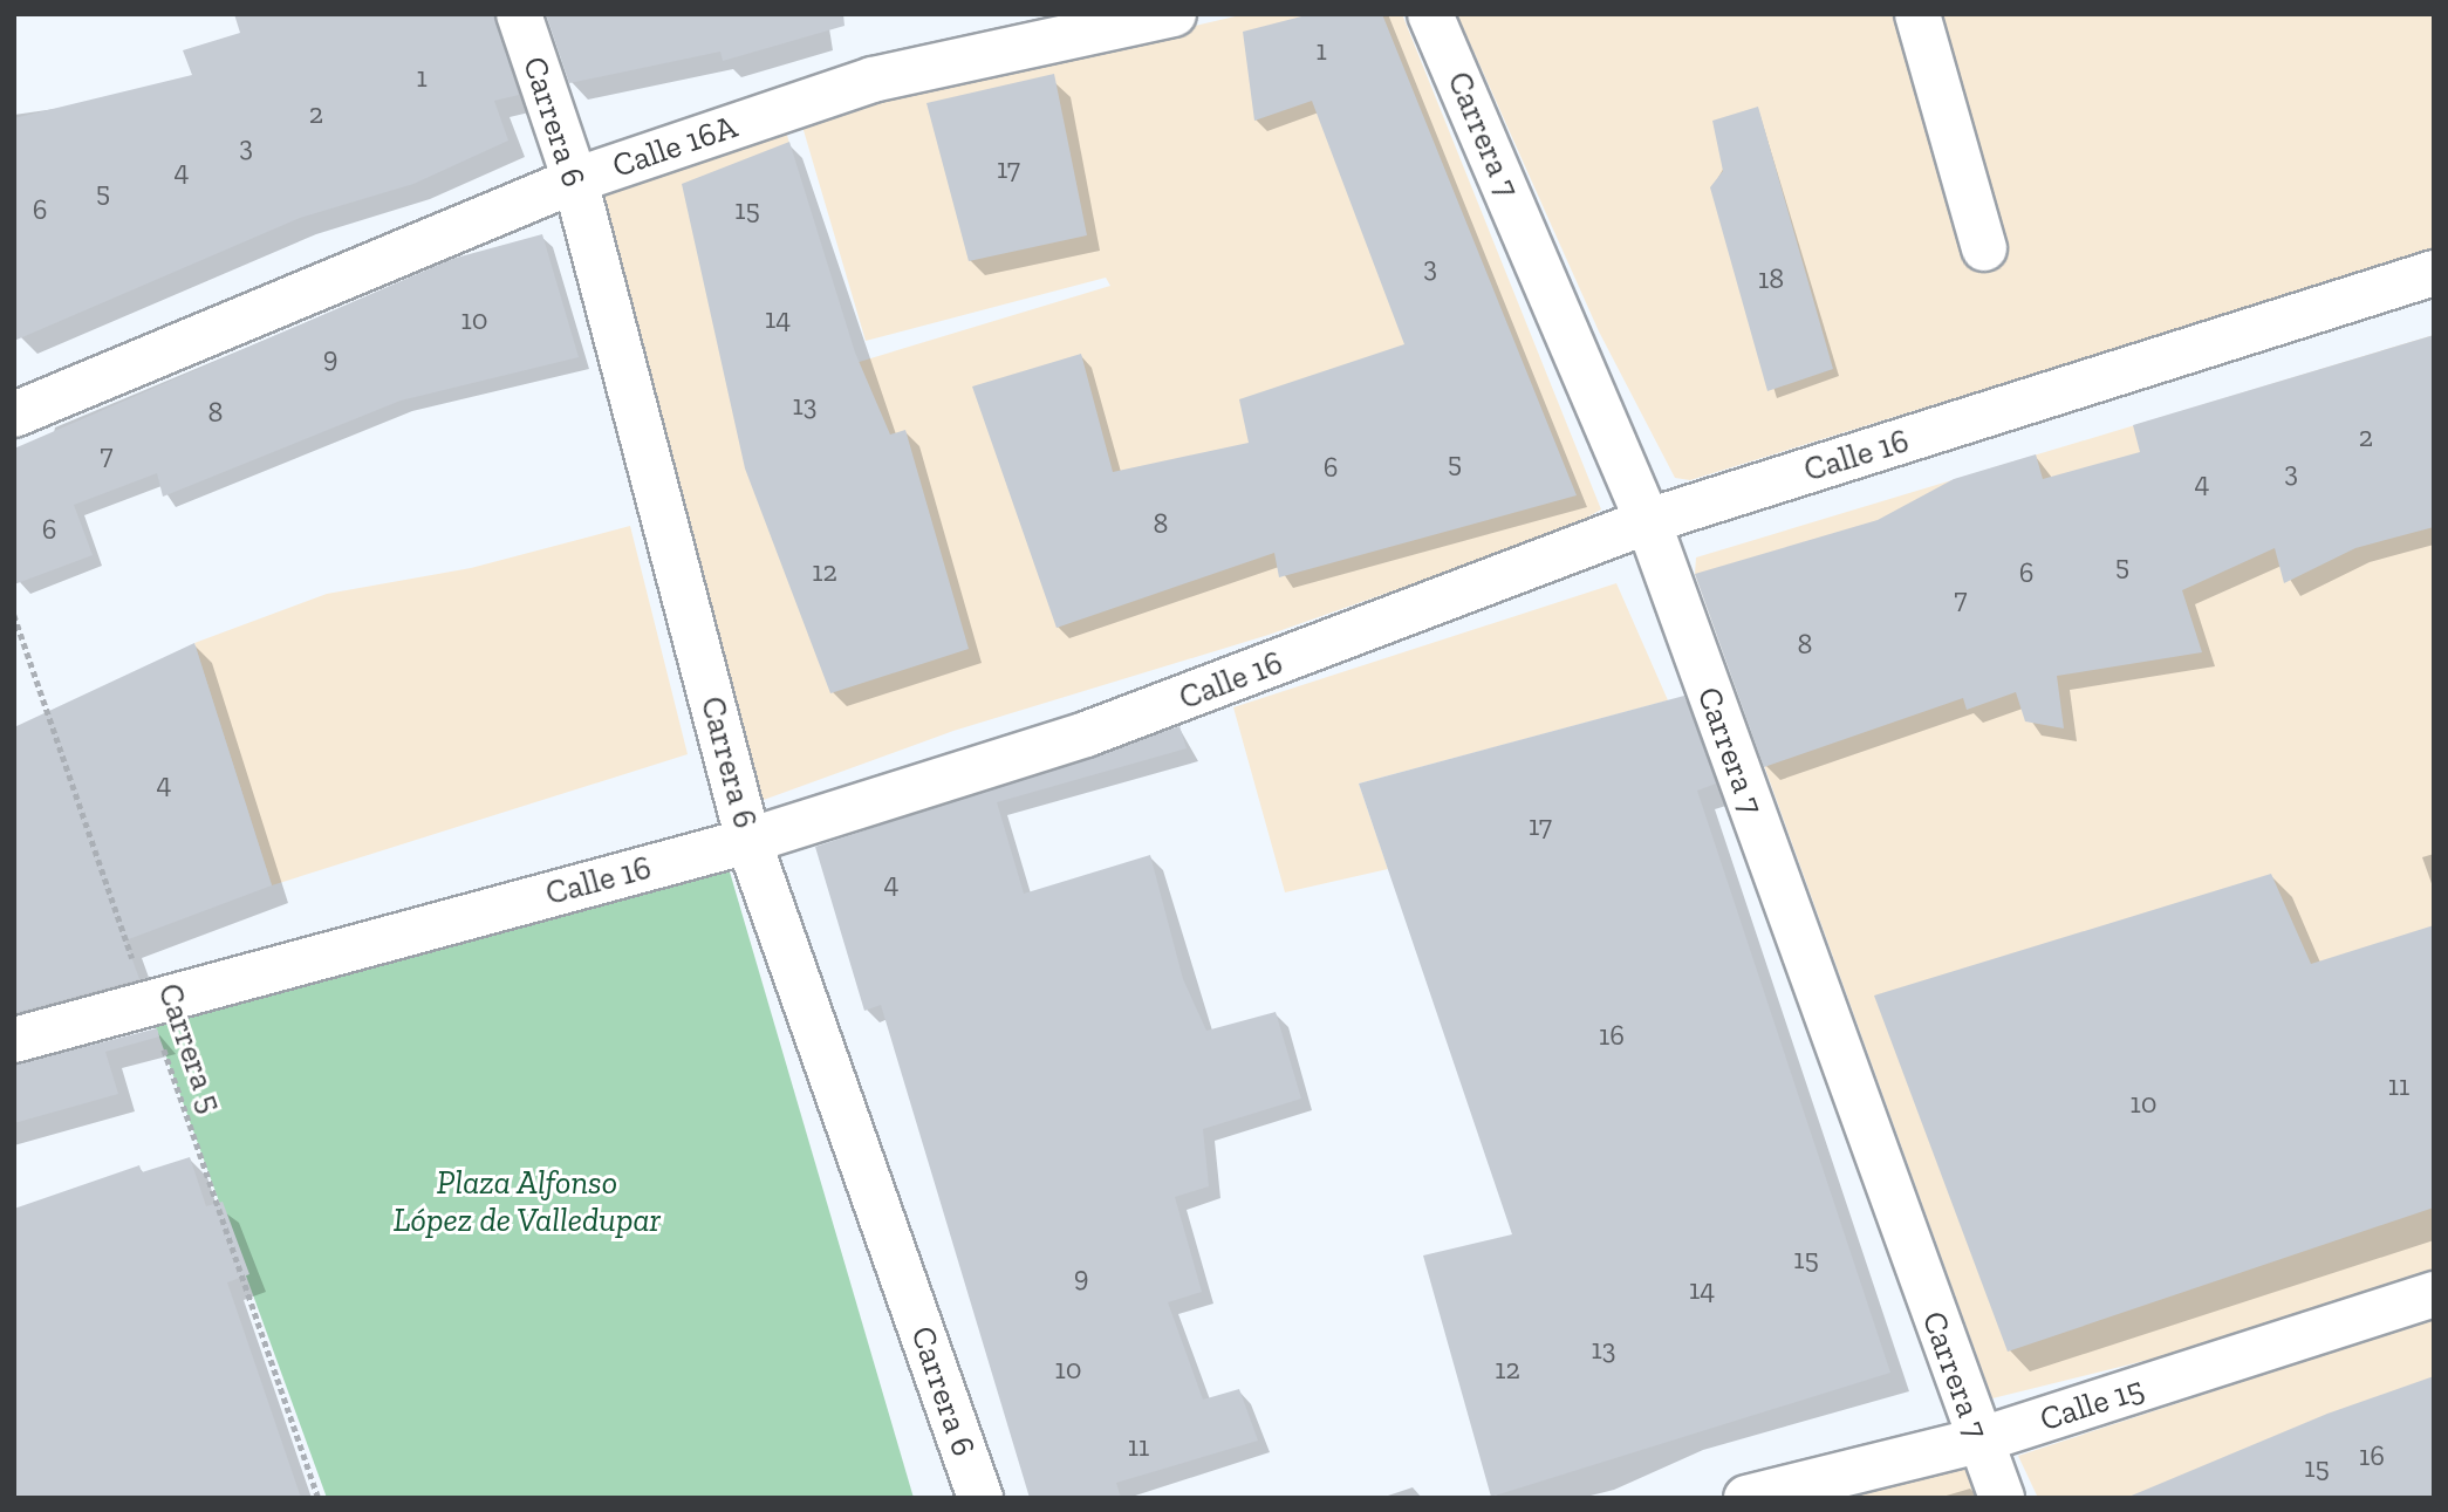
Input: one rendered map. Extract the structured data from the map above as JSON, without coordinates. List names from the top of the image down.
{
  "streets": {
    "street": [
      "Carrera 6",
      "Carrera 7",
      "Calle 16A",
      "Calle 16",
      "Calle 15"
    ],
    "path": ["Carrera 5"]
  },
  "crossings": [
    ["Carrera 6", "Calle 16A"],
    ["Carrera 6", "Calle 16"],
    ["Carrera 7", "Calle 16"],
    ["Carrera 7", "Calle 15"],
    ["Calle 16", "Carrera 5"]
  ],
  "parks": ["Plaza Alfonso López de Valledupar"],
  "house_numbers": [
    "1",
    "1",
    "2",
    "3",
    "17",
    "4",
    "5",
    "6",
    "15",
    "3",
    "18",
    "14",
    "10",
    "9",
    "13",
    "8",
    "2",
    "7",
    "5",
    "6",
    "3",
    "4",
    "8",
    "6",
    "5",
    "12",
    "6",
    "7",
    "8",
    "4",
    "17",
    "4",
    "16",
    "11",
    "10",
    "15",
    "9",
    "14",
    "13",
    "10",
    "12",
    "11",
    "16",
    "15"
  ]
}
